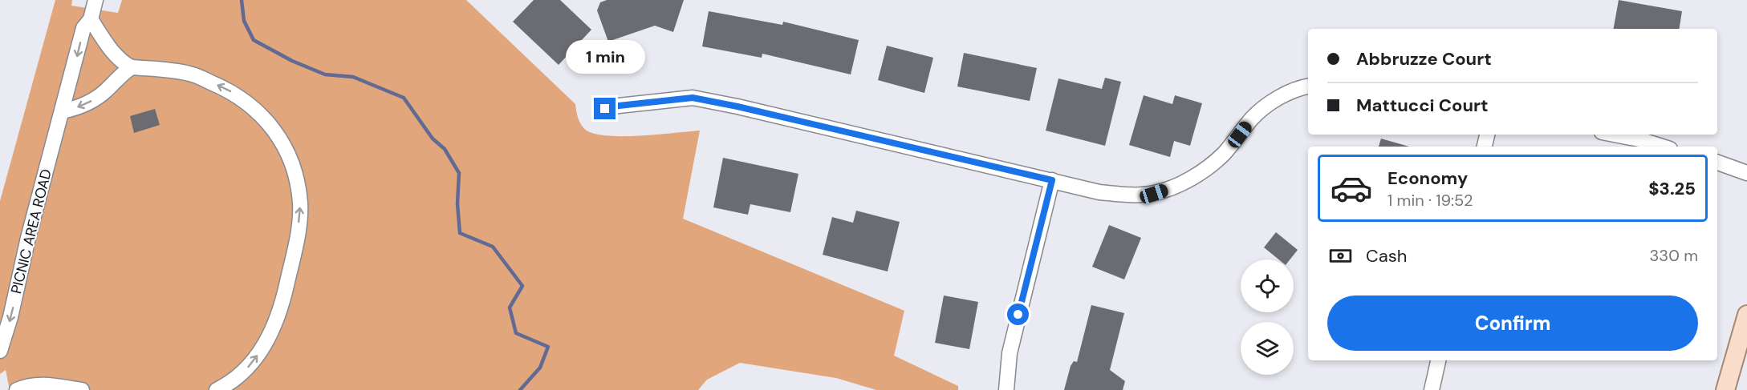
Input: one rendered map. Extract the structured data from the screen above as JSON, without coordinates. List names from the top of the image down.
{
  "streets": {
    "street": ["PICNIC AREA ROAD"]
  },
  "one_way": ["PICNIC AREA ROAD"],
  "page": {
    "banner": ["Abbruzze Court", "Mattucci Court"],
    "bubble": "1 min",
    "list": [
      {
        "name": "Economy",
        "note": "1 min · 19:52",
        "value": "$3.25"
      }
    ],
    "pay": ["Cash", "330 m"],
    "buttons": "Confirm"
  }
}
